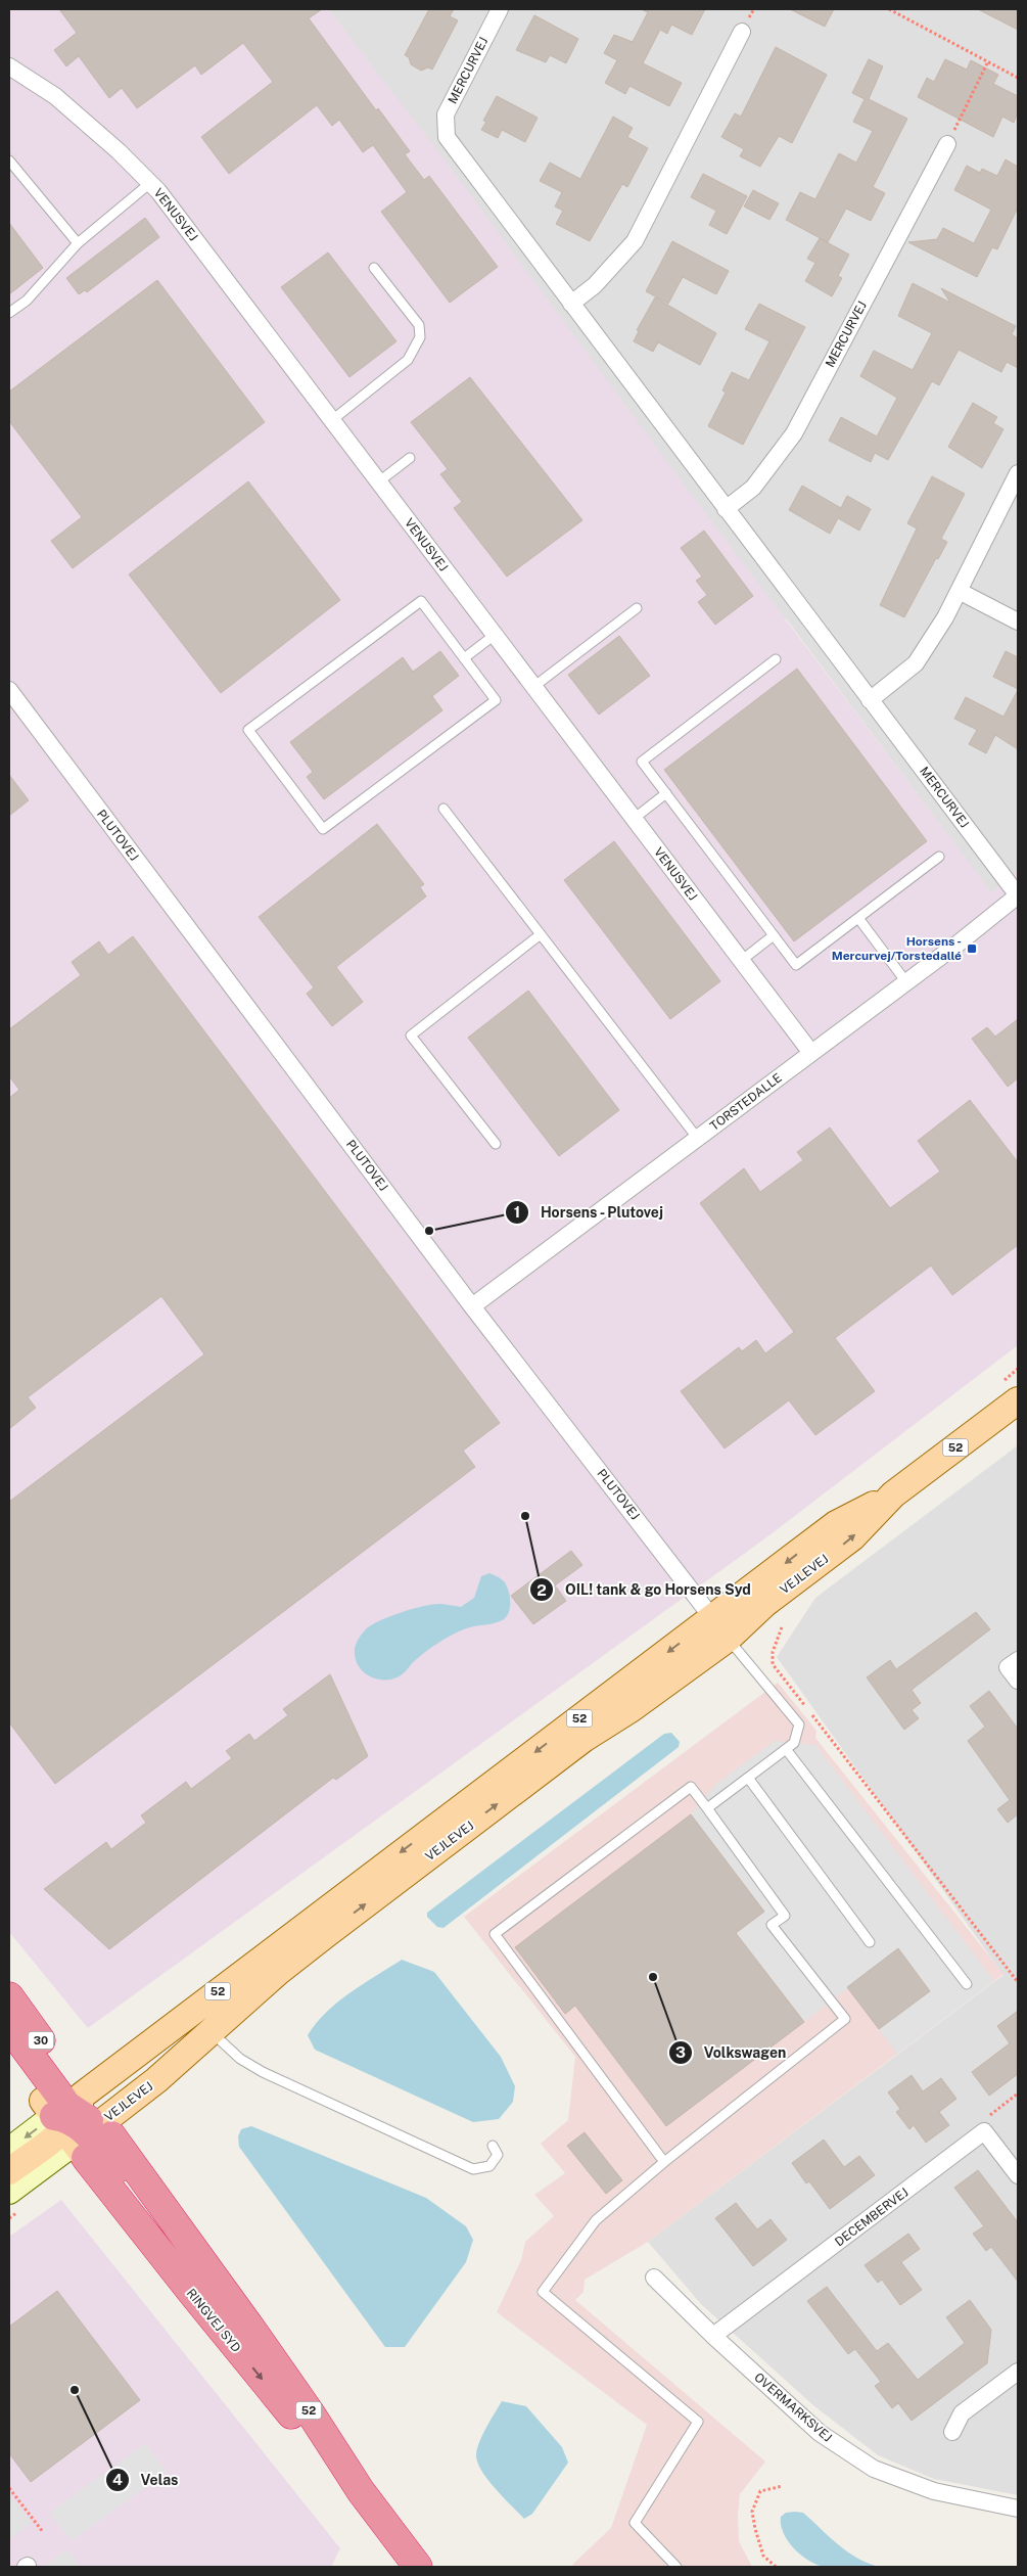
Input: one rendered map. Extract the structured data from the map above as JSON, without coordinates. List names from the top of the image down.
{
  "streets": {
    "highway": ["52", "30", "RINGVEJ SYD"],
    "main road": ["VEJLEVEJ"],
    "street": [
      "MERCURVEJ",
      "VENUSVEJ",
      "PLUTOVEJ",
      "TORSTEDALLE",
      "DECEMBERVEJ",
      "OVERMARKSVEJ"
    ]
  },
  "crossings": [
    ["MERCURVEJ", "TORSTEDALLE"],
    ["VENUSVEJ", "TORSTEDALLE"],
    ["PLUTOVEJ", "TORSTEDALLE"],
    ["PLUTOVEJ", "VEJLEVEJ"],
    ["VEJLEVEJ", "30"],
    ["VEJLEVEJ", "RINGVEJ SYD"],
    ["30", "RINGVEJ SYD"],
    ["DECEMBERVEJ", "OVERMARKSVEJ"]
  ],
  "places": {
    "transit": ["Horsens - Mercurvej/Torstedallé"],
    "other": [
      "Horsens - Plutovej",
      "OIL! tank & go Horsens Syd",
      "Volkswagen",
      "Velas"
    ]
  }
}
